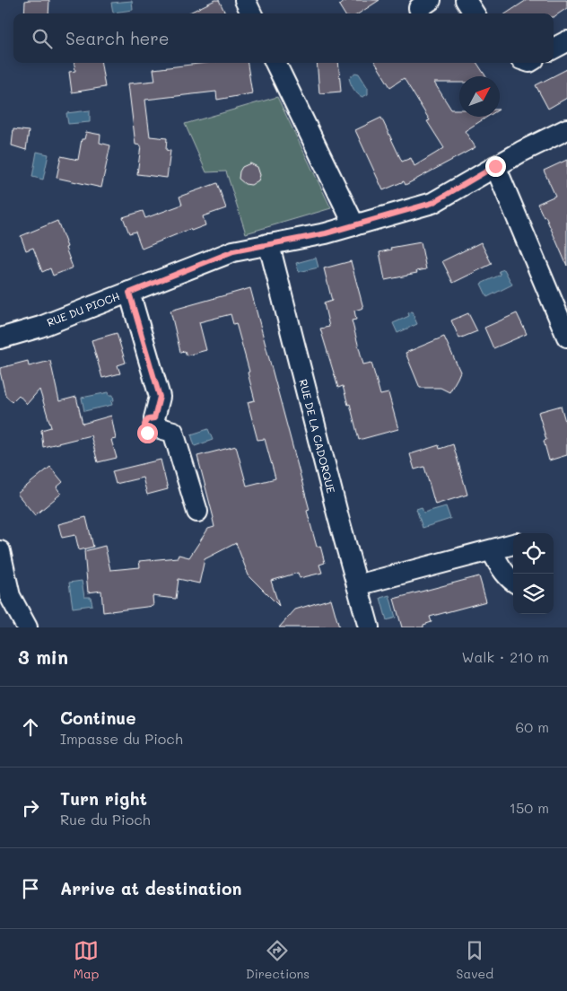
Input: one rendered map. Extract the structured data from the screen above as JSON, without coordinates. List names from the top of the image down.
{
  "streets": {
    "street": ["RUE DU PIOCH", "RUE DE LA CADORQUE"]
  },
  "crossings": [
    ["RUE DU PIOCH", "RUE DE LA CADORQUE"]
  ],
  "north": "top right",
  "page": {
    "search": "Search here",
    "heading": ["3 min", "Walk · 210 m"],
    "list": [
      ["Continue", "Impasse du Pioch", "60 m"],
      ["Turn right", "Rue du Pioch", "150 m"],
      "Arrive at destination"
    ],
    "nav": ["Map", "Directions", "Saved"]
  }
}
